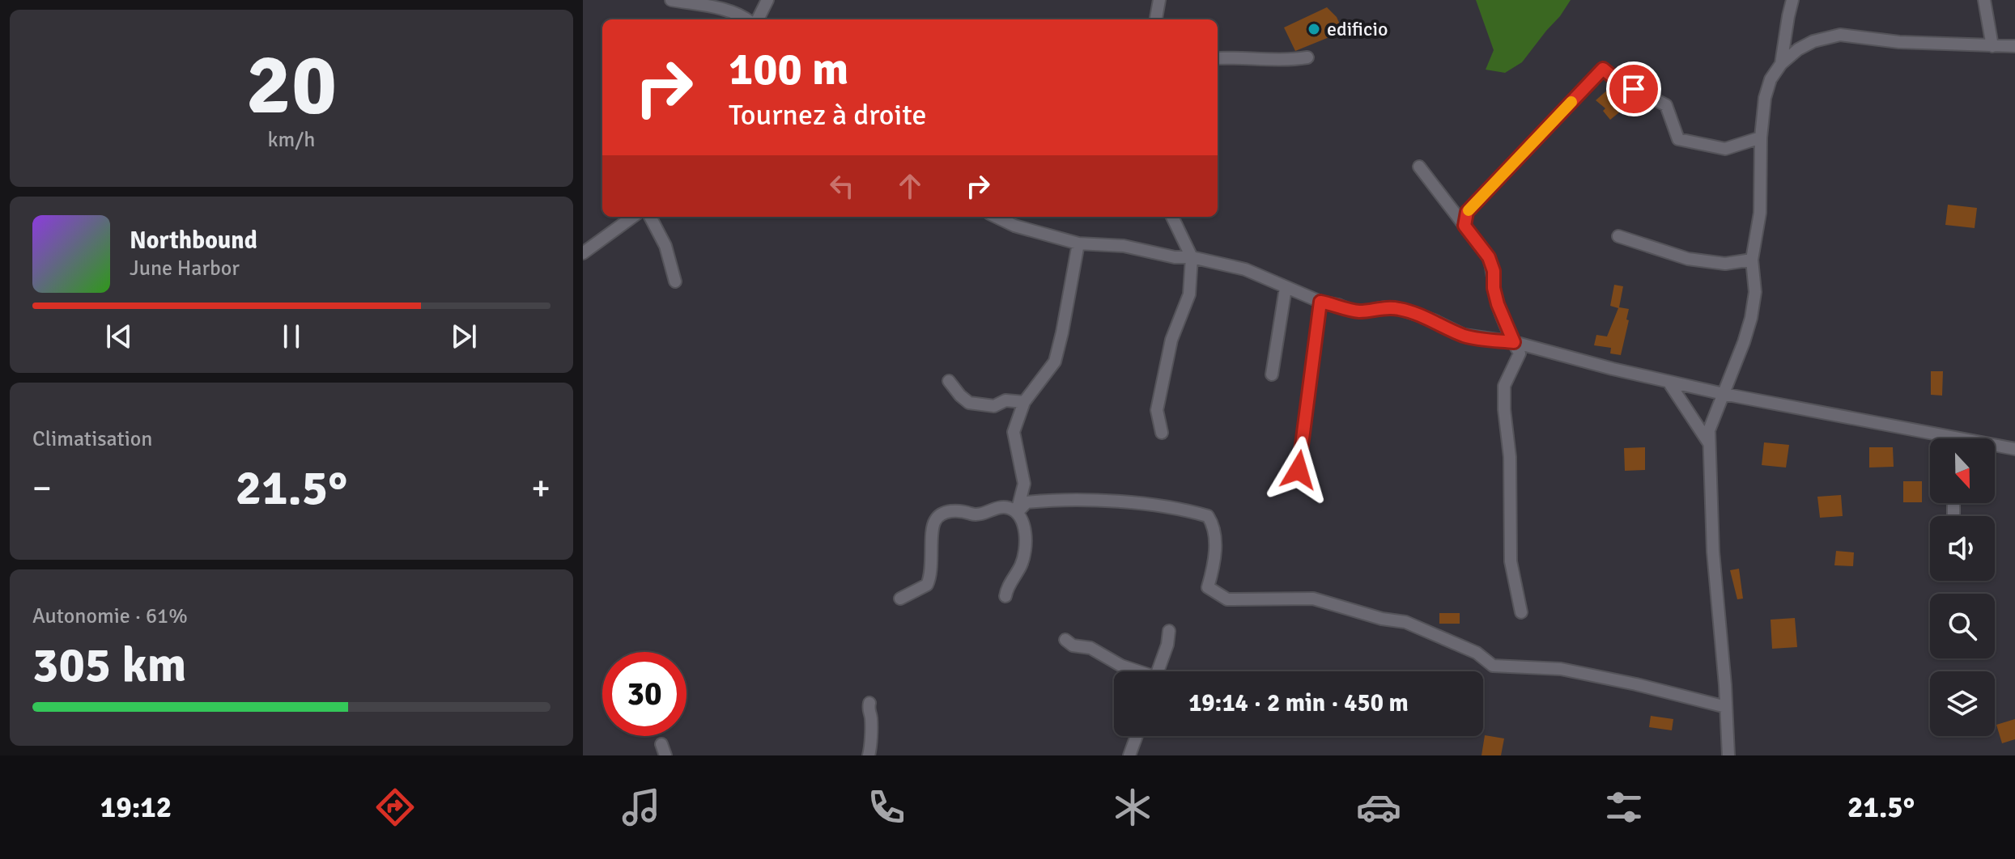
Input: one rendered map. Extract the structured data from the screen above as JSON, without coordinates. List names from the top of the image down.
{
  "places": ["edificio"],
  "north": "bottom",
  "page": {
    "tile": [
      ["20", "km/h"],
      "Climatisation",
      ["Autonomie · 61%", "305 km"]
    ],
    "turn": ["100 m", "Tournez à droite"],
    "song": ["Northbound", "June Harbor"],
    "heat": ["−", "21.5°", "+"],
    "limit": "30",
    "trip": "19:14 · 2 min · 450 m",
    "tabs": ["19:12", "21.5°"]
  }
}
